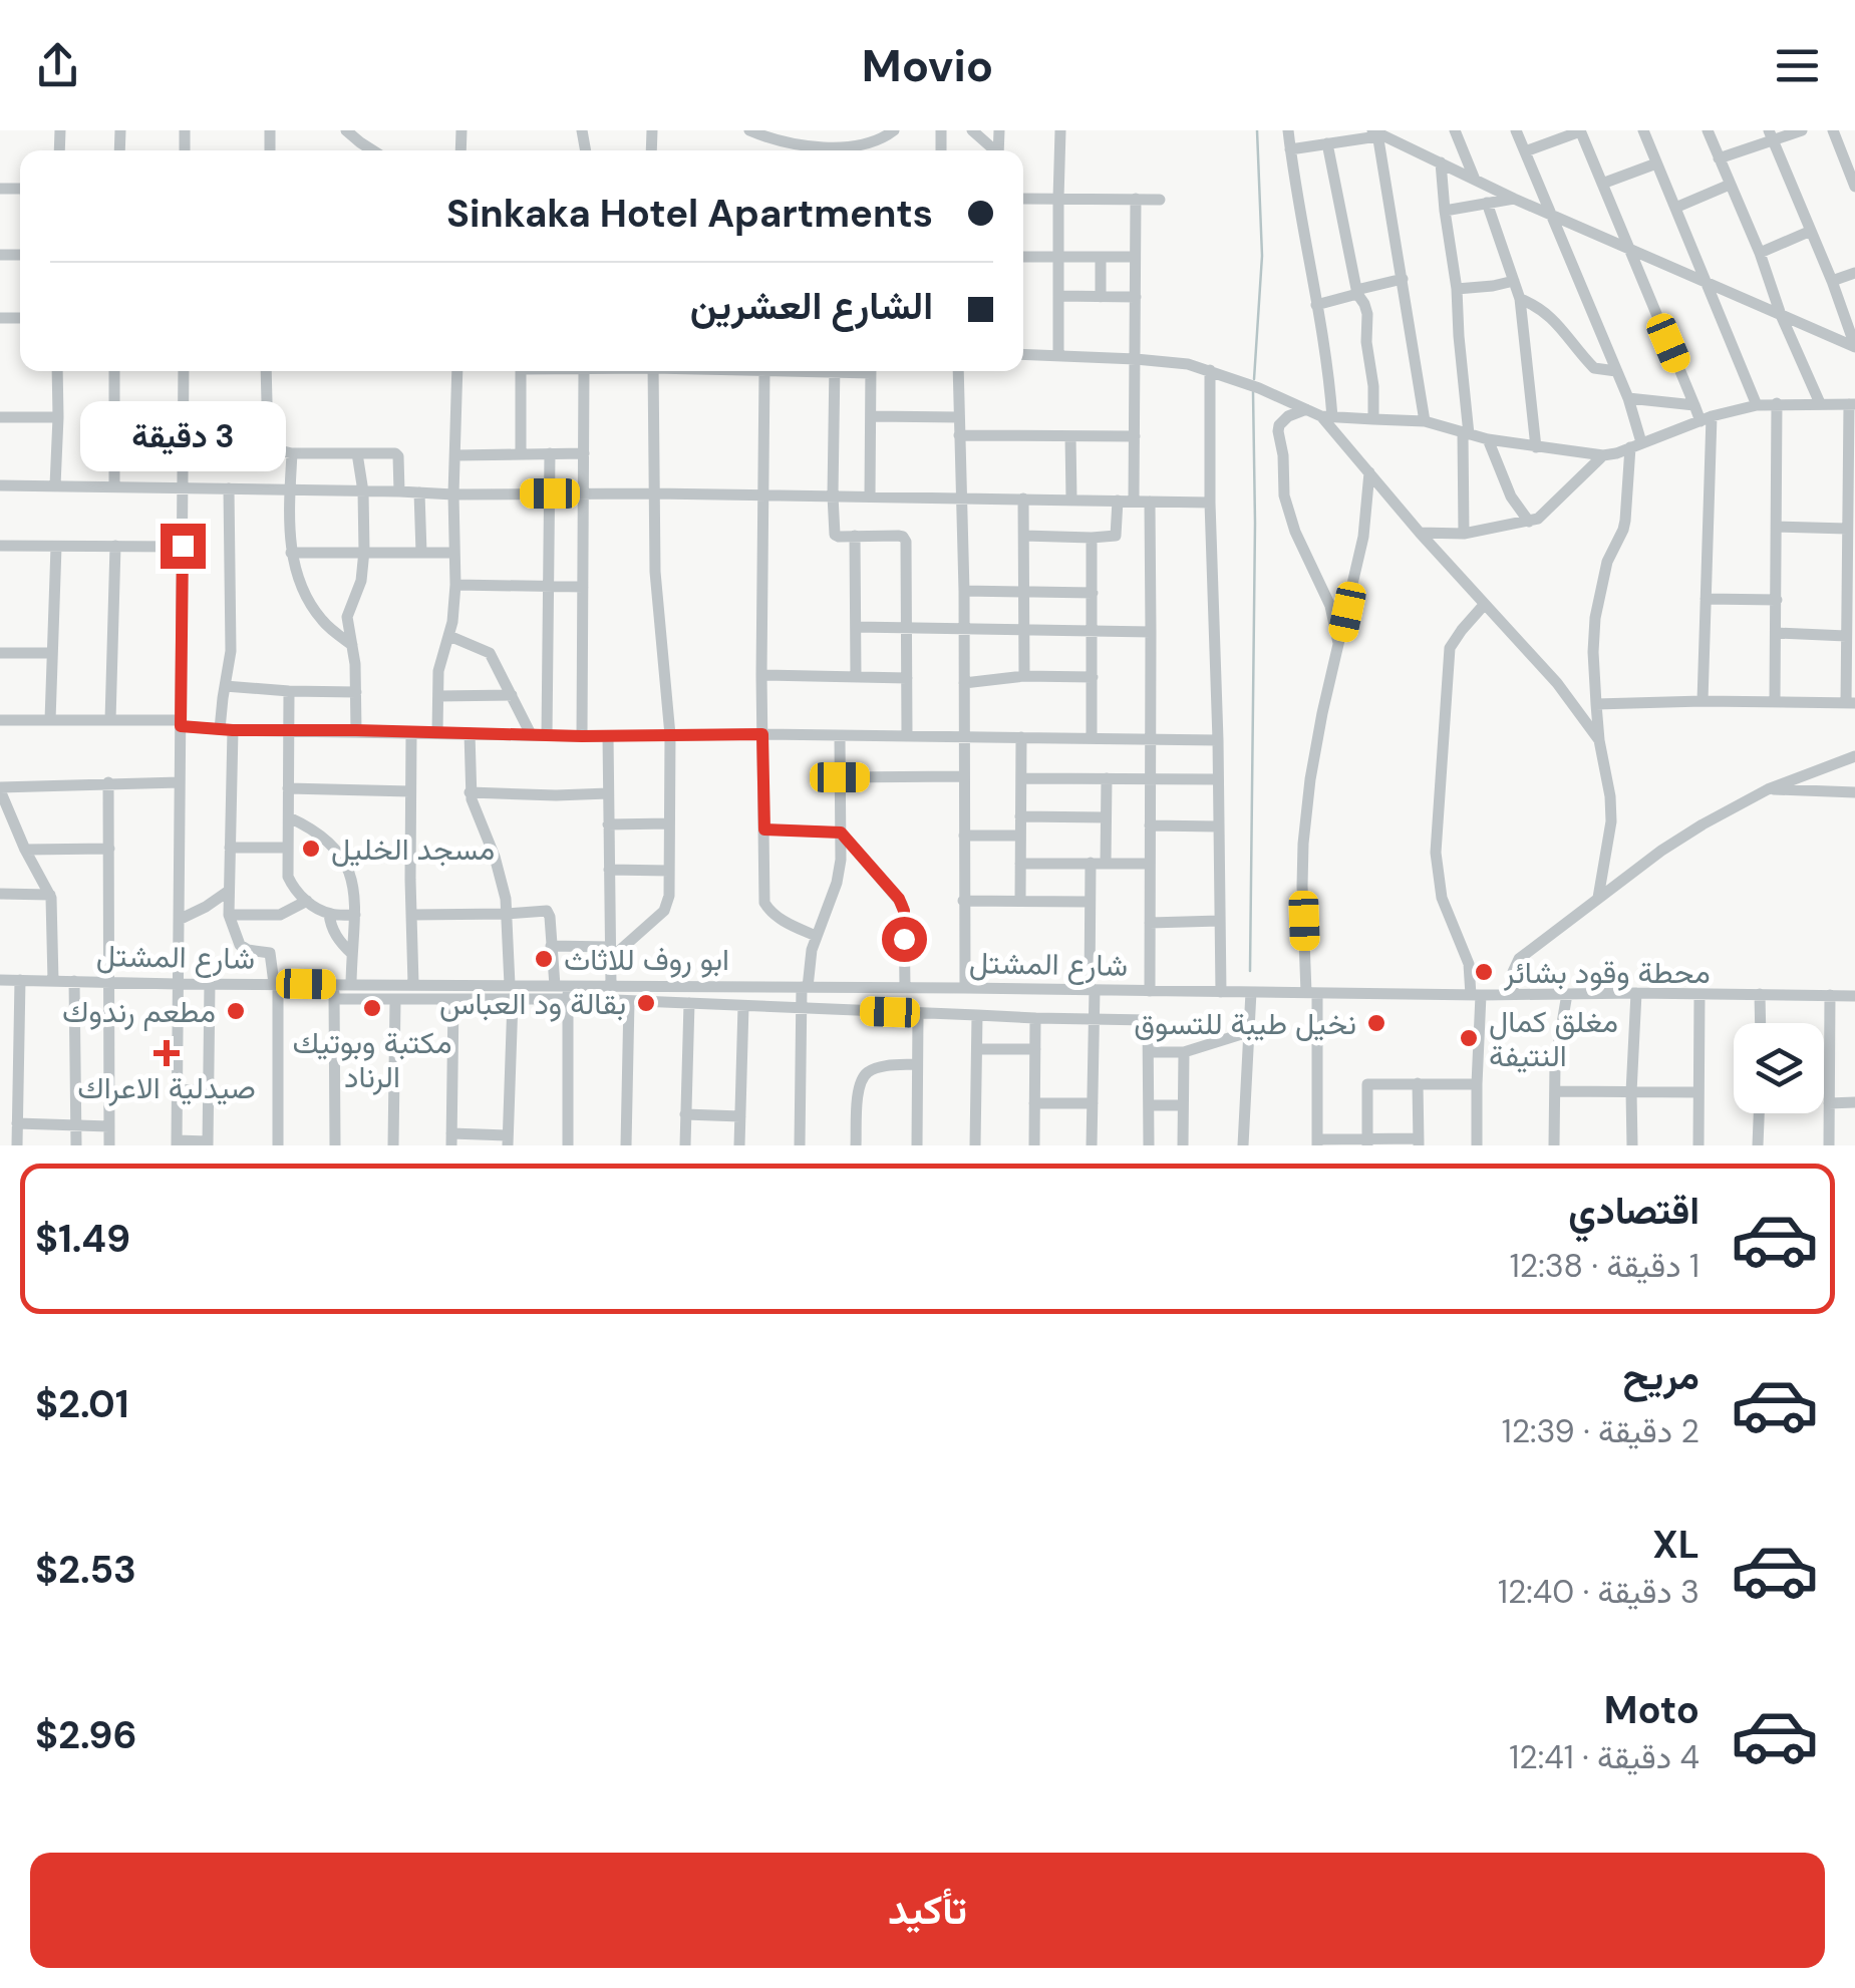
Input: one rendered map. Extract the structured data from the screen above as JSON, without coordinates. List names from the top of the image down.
{
  "streets": {
    "street": ["شارع المشتل"]
  },
  "places": {
    "other": [
      "مسجد الخليل",
      "ابو روف للاثاث",
      "محطة وقود بشائر",
      "بقالة ود العباس",
      "مكتبة وبوتيك الرناد",
      "مطعم رندوك",
      "نخيل طيبة للتسوق",
      "مغلق كمال النتيفة"
    ],
    "health": ["صيدلية الاعراك"]
  },
  "page": {
    "header": "Movio",
    "banner": ["Sinkaka Hotel Apartments", "الشارع العشرين"],
    "bubble": "3 دقيقة",
    "list": [
      {
        "name": "اقتصادي",
        "note": "1 دقيقة · 12:38",
        "value": "$1.49"
      },
      {
        "name": "مريح",
        "note": "2 دقيقة · 12:39",
        "value": "$2.01"
      },
      {
        "name": "XL",
        "note": "3 دقيقة · 12:40",
        "value": "$2.53"
      },
      {
        "name": "Moto",
        "note": "4 دقيقة · 12:41",
        "value": "$2.96"
      }
    ],
    "buttons": "تأكيد"
  }
}
